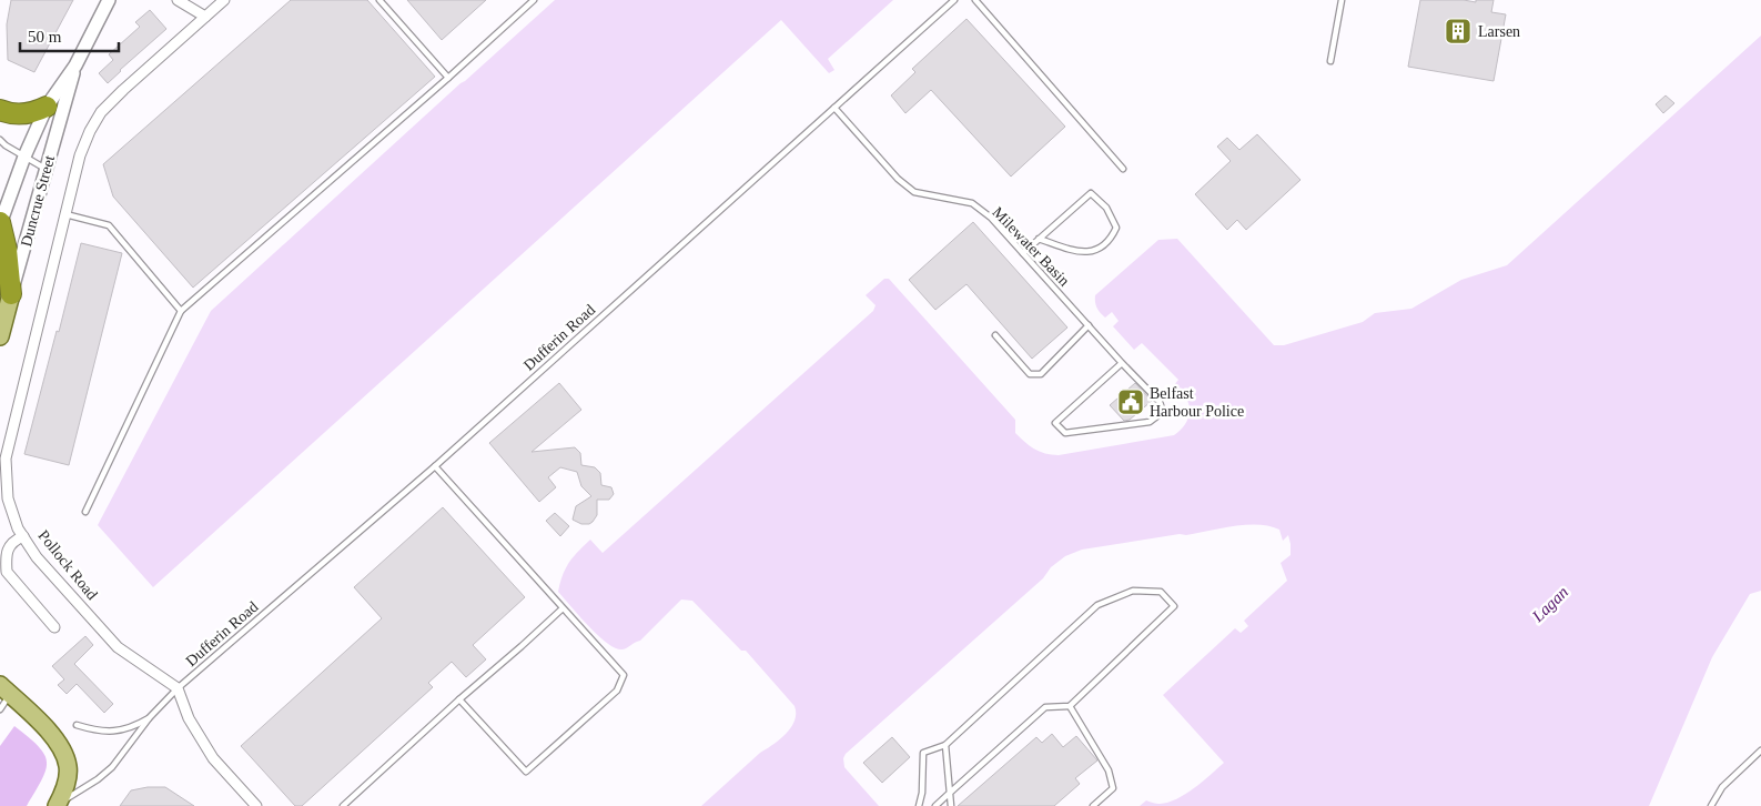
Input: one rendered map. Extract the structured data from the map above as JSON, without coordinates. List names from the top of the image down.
{
  "streets": {
    "main road": ["Duncrue Street"],
    "street": ["Pollock Road"],
    "lane": ["Milewater Basin", "Dufferin Road"]
  },
  "crossings": [
    ["Milewater Basin", "Dufferin Road"],
    ["Dufferin Road", "Pollock Road"]
  ],
  "water": ["Lagan"],
  "places": {
    "building": ["Larsen"],
    "public building": ["Belfast Harbour Police"]
  },
  "scale_bar": "50 m"
}
